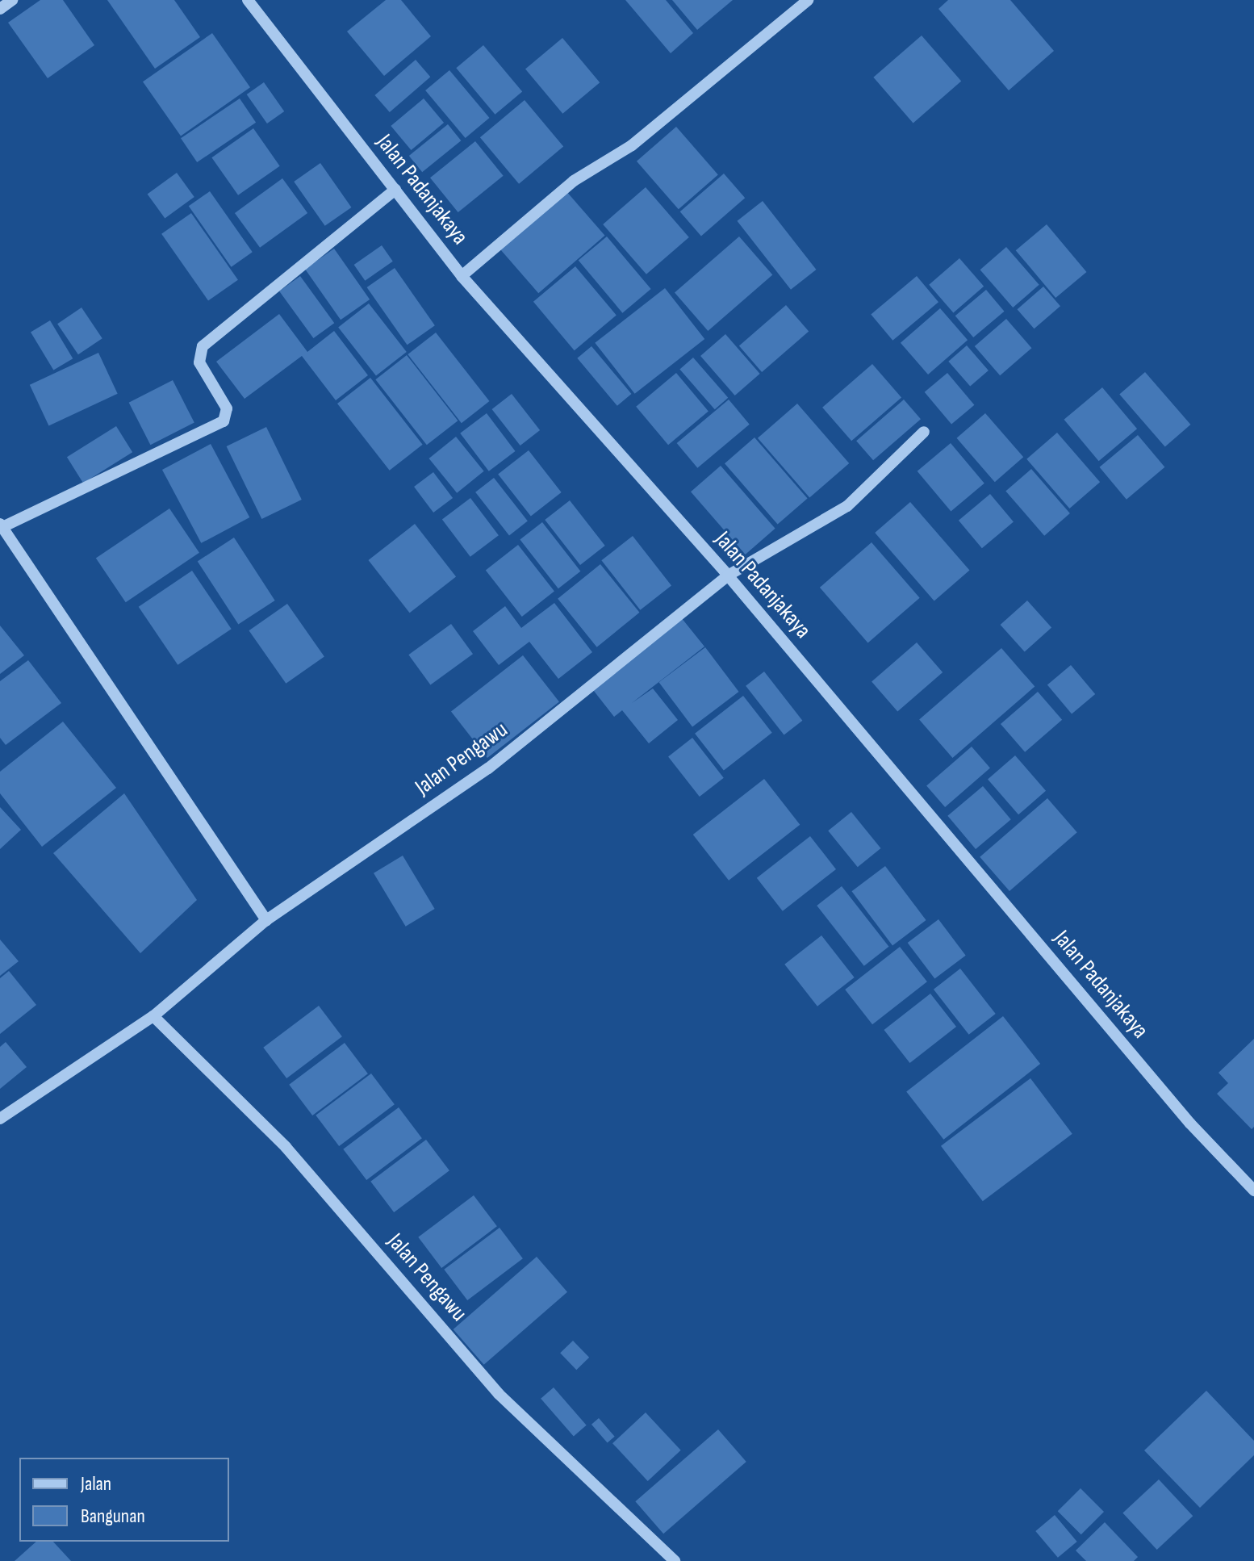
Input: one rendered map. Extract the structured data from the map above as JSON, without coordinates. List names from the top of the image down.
{
  "streets": {
    "street": ["Jalan Padanjakaya", "Jalan Pengawu"]
  },
  "crossings": [
    ["Jalan Padanjakaya", "Jalan Pengawu"]
  ],
  "legend": ["Jalan", "Bangunan"]
}
